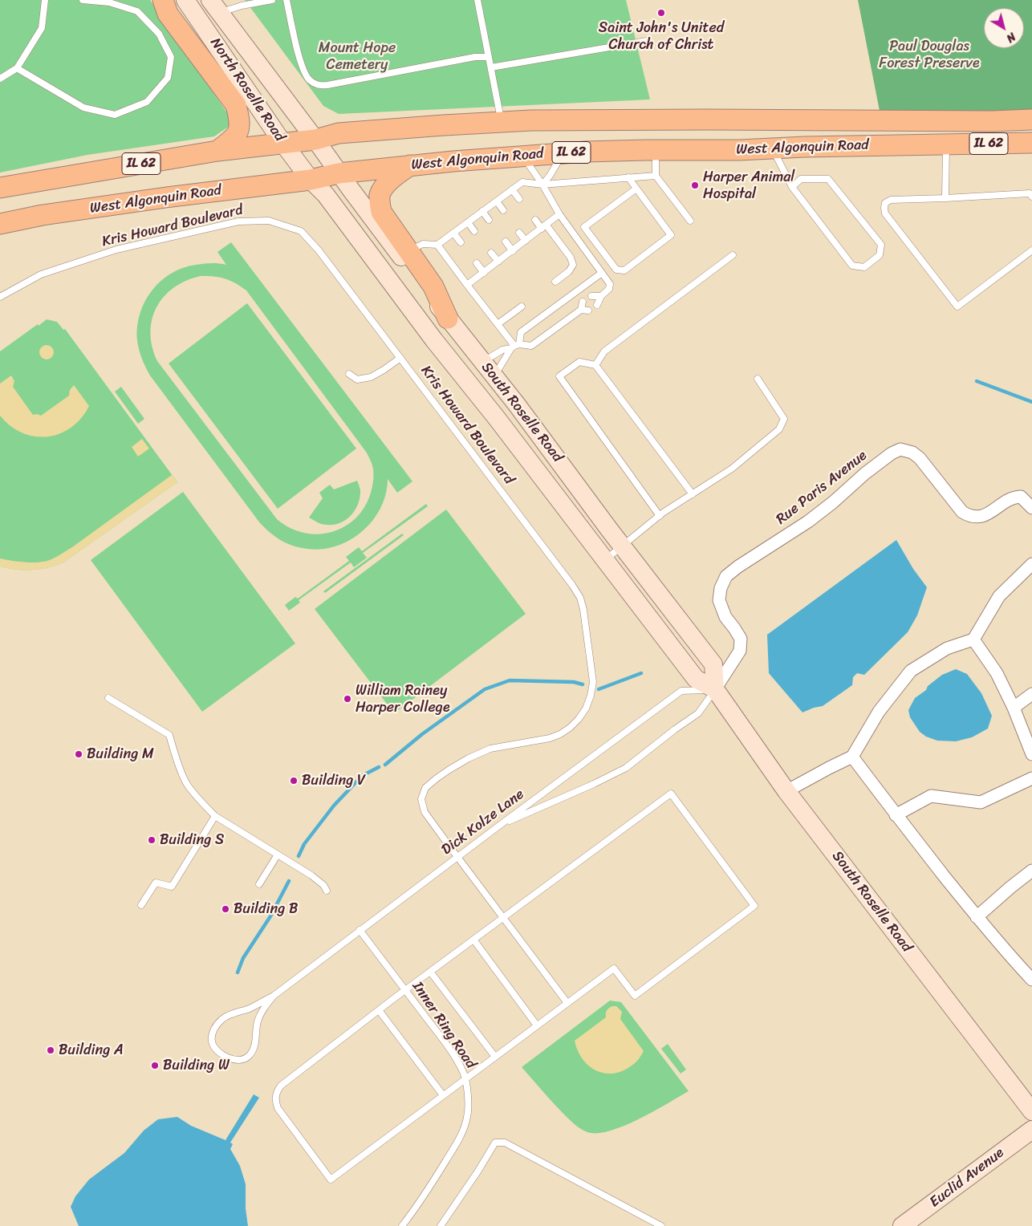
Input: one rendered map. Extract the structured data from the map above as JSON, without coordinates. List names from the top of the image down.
{
  "streets": {
    "main road": [
      "North Roselle Road",
      "IL 62",
      "West Algonquin Road",
      "South Roselle Road",
      "Euclid Avenue"
    ],
    "street": ["Rue Paris Avenue"],
    "lane": ["Kris Howard Boulevard", "Dick Kolze Lane", "Inner Ring Road"]
  },
  "crossings": [
    ["North Roselle Road", "West Algonquin Road"],
    ["North Roselle Road", "South Roselle Road"],
    ["West Algonquin Road", "South Roselle Road"],
    ["Kris Howard Boulevard", "Dick Kolze Lane"],
    ["South Roselle Road", "Rue Paris Avenue"],
    ["South Roselle Road", "Dick Kolze Lane"],
    ["Rue Paris Avenue", "Dick Kolze Lane"],
    ["Dick Kolze Lane", "Inner Ring Road"]
  ],
  "parks": ["Paul Douglas Forest Preserve", "Mount Hope Cemetery"],
  "places": [
    "Saint John's United Church of Christ",
    "Harper Animal Hospital",
    "William Rainey Harper College",
    "Building M",
    "Building V",
    "Building S",
    "Building B",
    "Building A",
    "Building W"
  ],
  "north": "bottom right"
}
